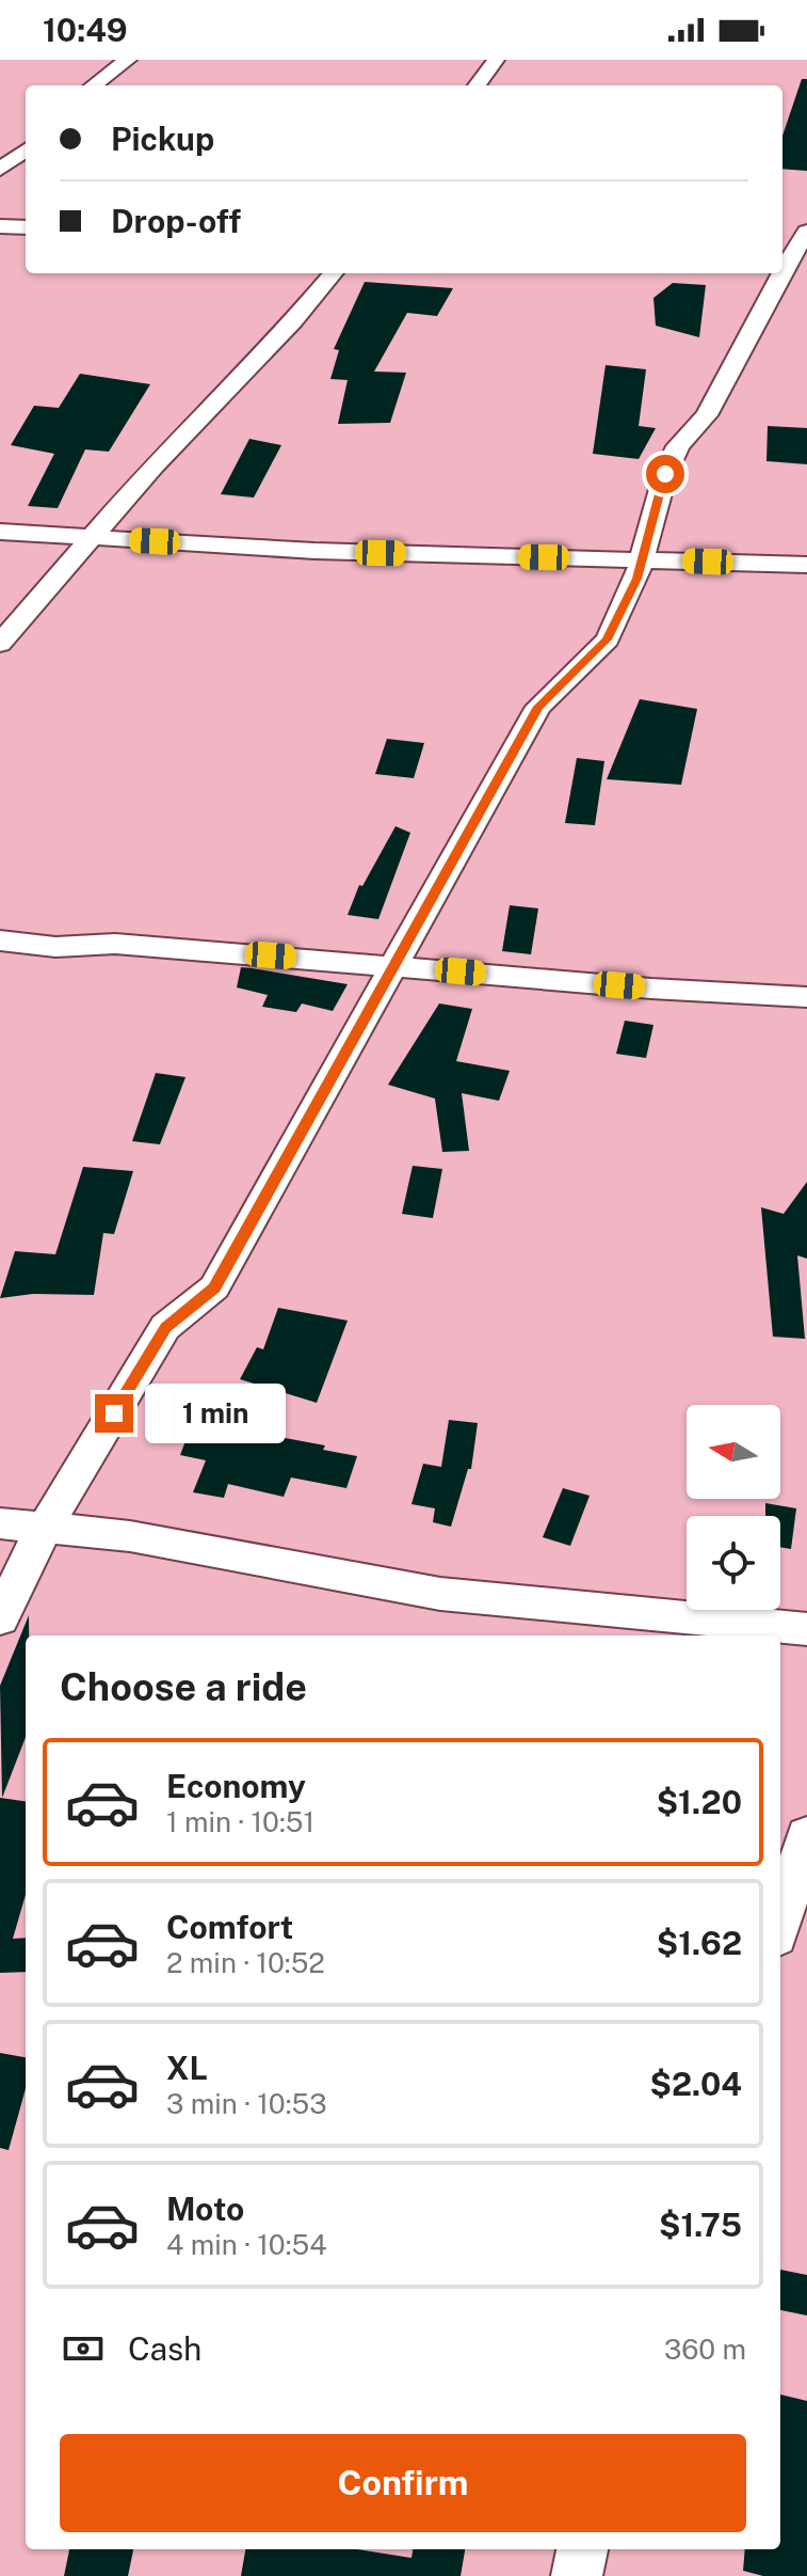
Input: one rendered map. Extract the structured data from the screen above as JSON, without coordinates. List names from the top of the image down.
{
  "north": "left",
  "page": {
    "status": "10:49",
    "banner": ["Pickup", "Drop-off"],
    "bubble": "1 min",
    "heading": "Choose a ride",
    "list": [
      {
        "name": "Economy",
        "note": "1 min · 10:51",
        "value": "$1.20"
      },
      {
        "name": "Comfort",
        "note": "2 min · 10:52",
        "value": "$1.62"
      },
      {
        "name": "XL",
        "note": "3 min · 10:53",
        "value": "$2.04"
      },
      {
        "name": "Moto",
        "note": "4 min · 10:54",
        "value": "$1.75"
      }
    ],
    "pay": ["Cash", "360 m"],
    "buttons": "Confirm"
  }
}
